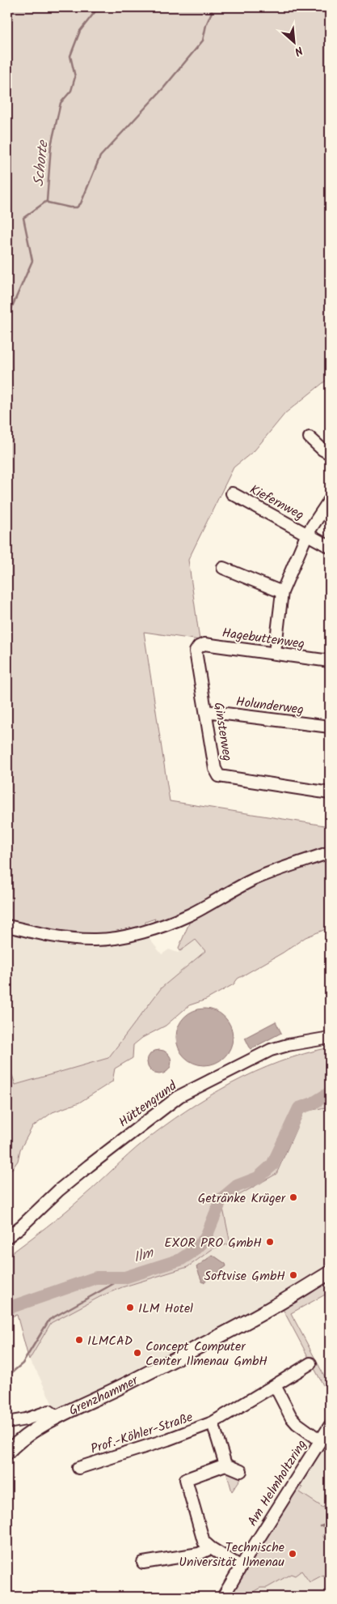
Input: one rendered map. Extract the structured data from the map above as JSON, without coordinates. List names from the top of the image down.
{
  "streets": {
    "main road": ["Grenzhammer"],
    "street": [
      "Kiefernweg",
      "Hagebuttenweg",
      "Holunderweg",
      "Ginsterweg",
      "Hüttengrund",
      "Prof.-Köhler-Straße",
      "Am Helmholtzring"
    ]
  },
  "crossings": [
    ["Hagebuttenweg", "Ginsterweg"],
    ["Holunderweg", "Ginsterweg"]
  ],
  "water": ["Schorte", "Ilm"],
  "places": [
    "Getränke Krüger",
    "EXOR PRO GmbH",
    "Softvise GmbH",
    "ILM Hotel",
    "ILMCAD",
    "Concept Computer Center Ilmenau GmbH",
    "Technische Universität Ilmenau"
  ],
  "north": "bottom right"
}
